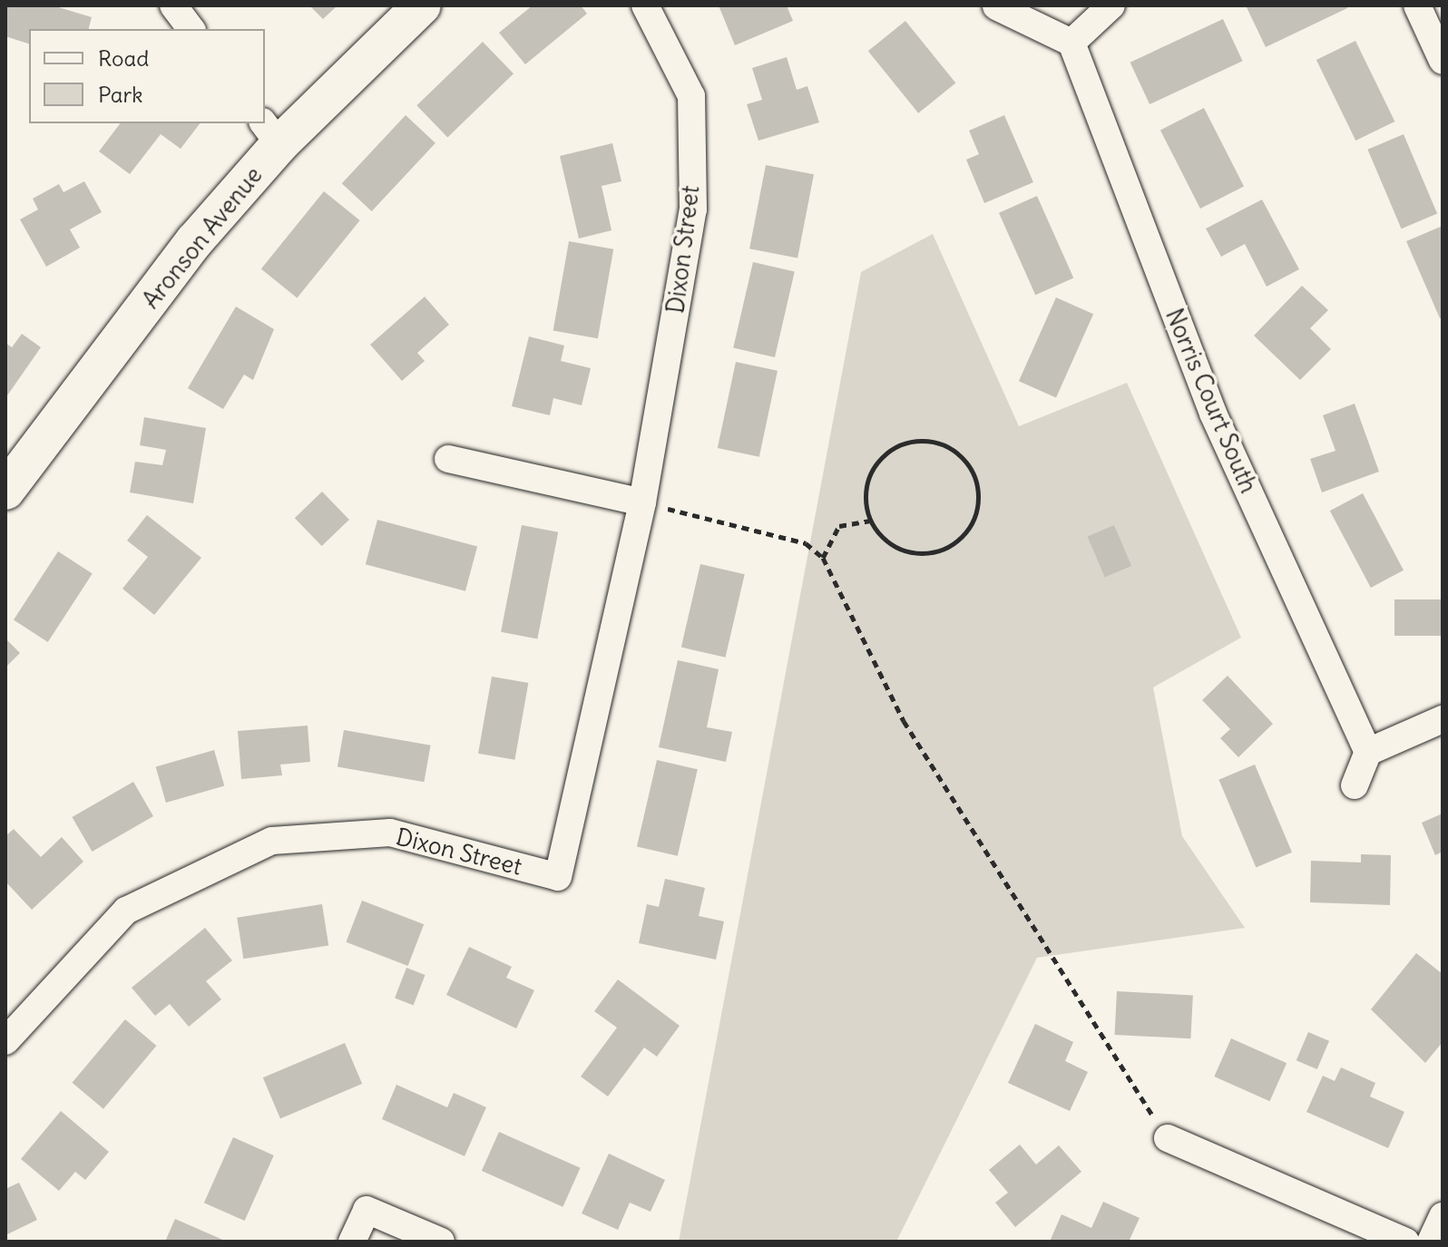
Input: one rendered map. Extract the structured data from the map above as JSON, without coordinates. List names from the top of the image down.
{
  "streets": {
    "street": ["Aronson Avenue", "Dixon Street", "Norris Court South"]
  },
  "legend": ["Road", "Park"]
}
